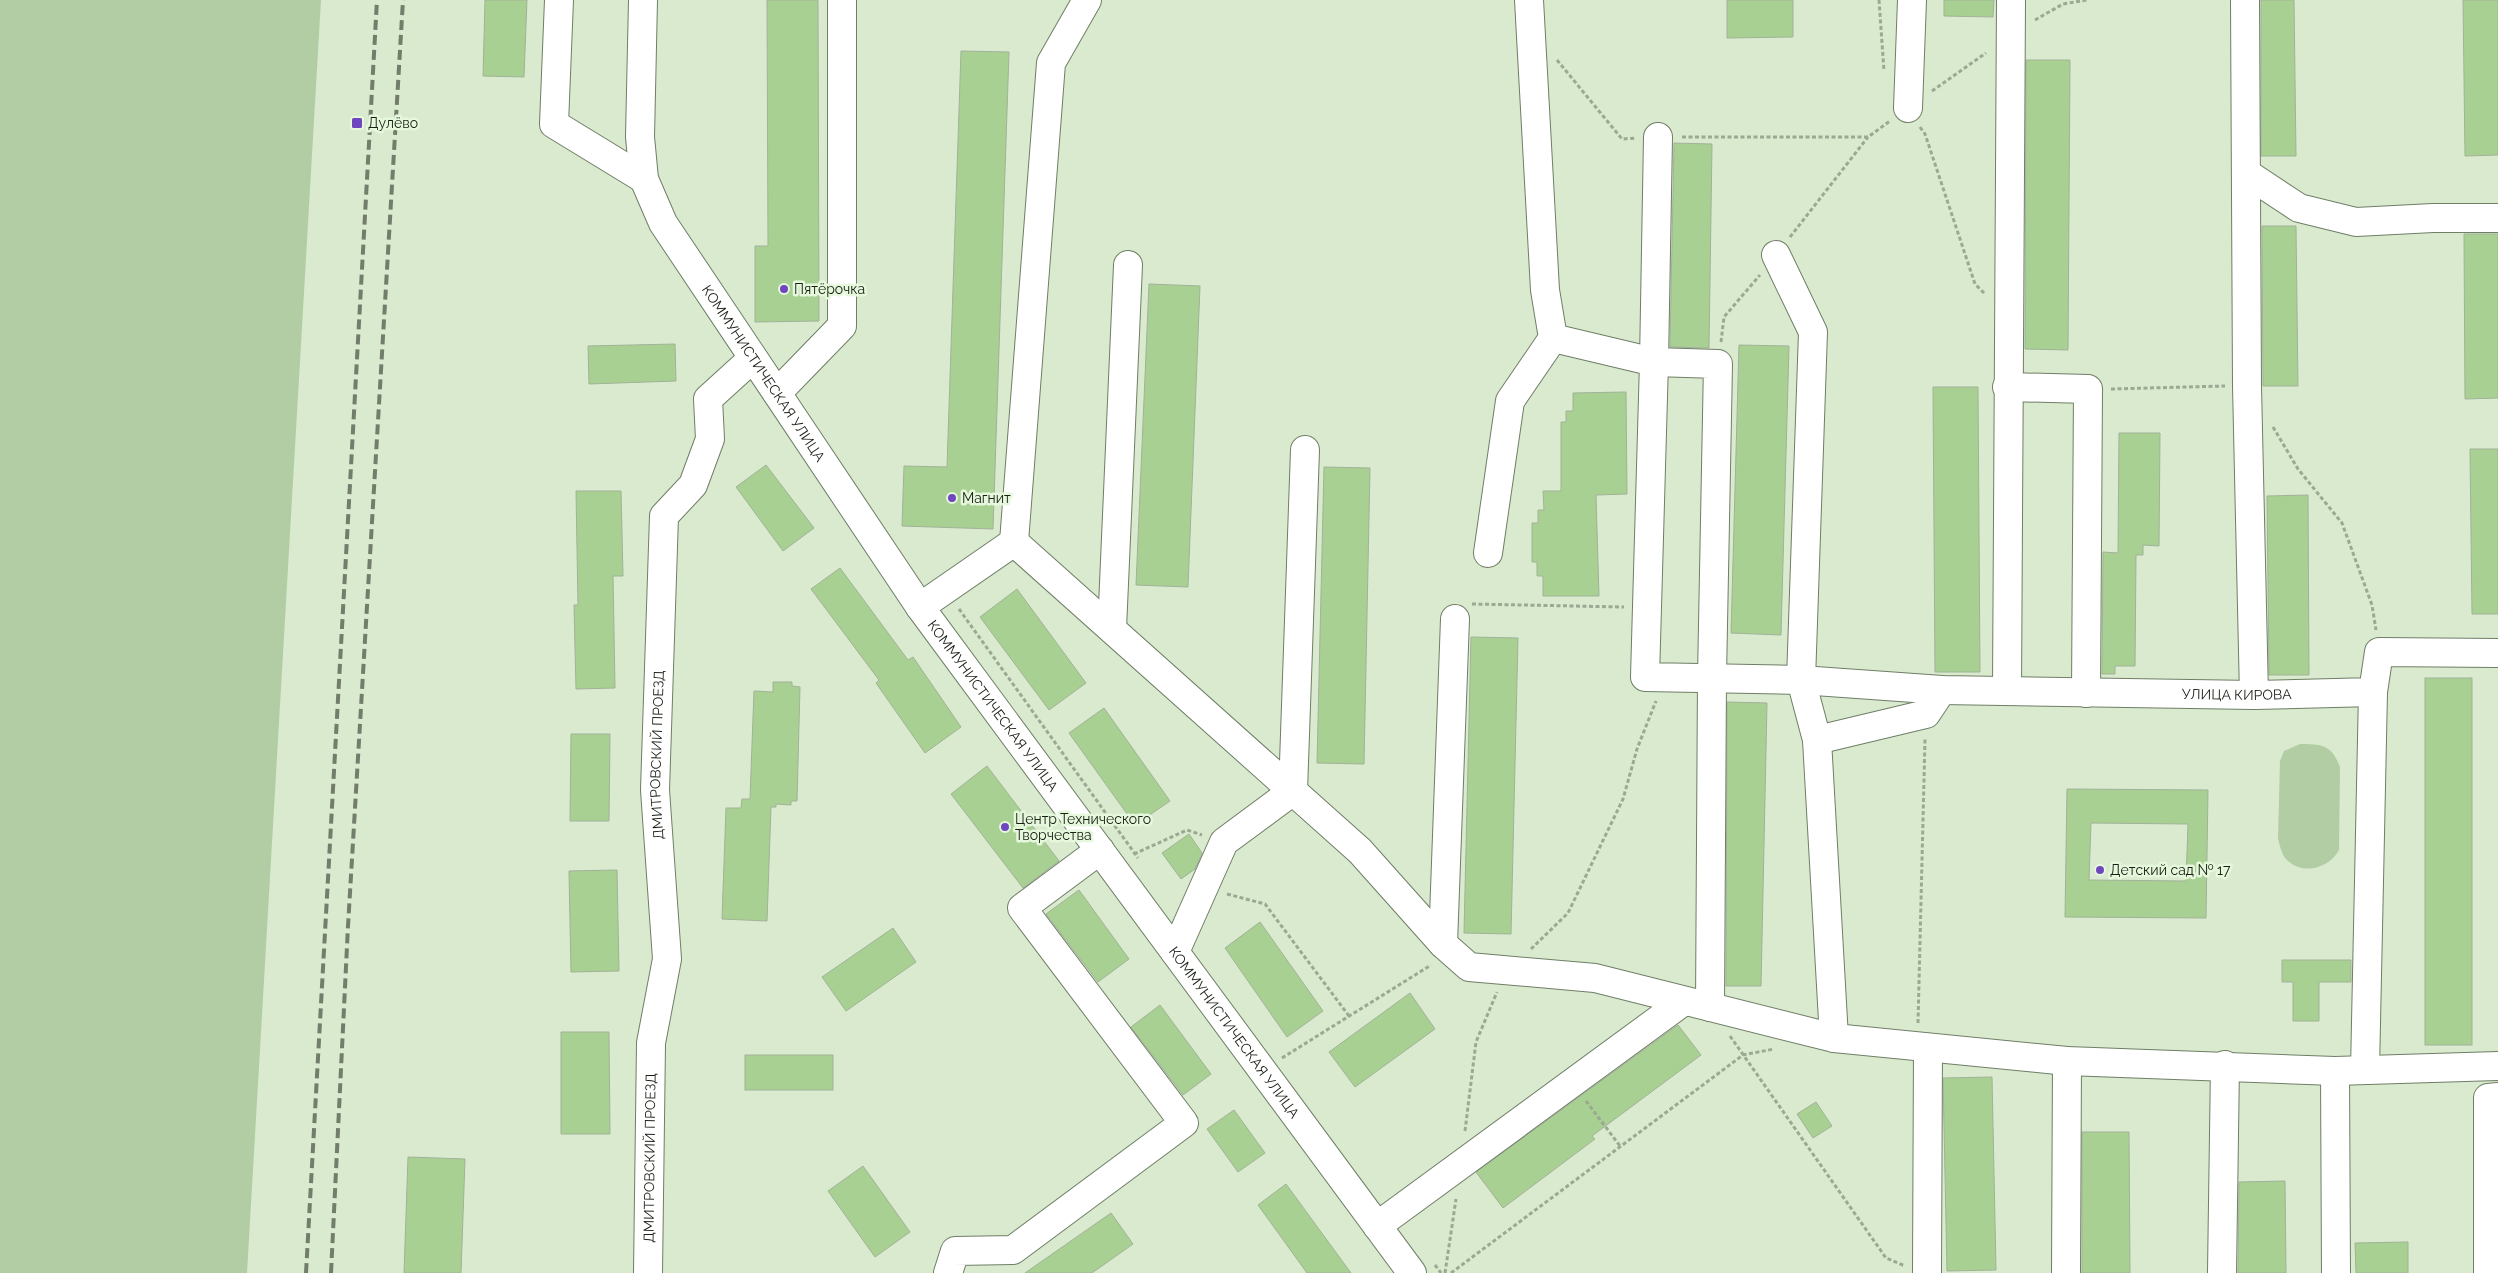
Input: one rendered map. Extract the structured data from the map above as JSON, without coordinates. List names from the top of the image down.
{
  "streets": {
    "street": ["КОММУНИСТИЧЕСКАЯ УЛИЦА", "УЛИЦА КИРОВА", "ДМИТРОВСКИЙ ПРОЕЗД"]
  },
  "crossings": [
    ["КОММУНИСТИЧЕСКАЯ УЛИЦА", "ДМИТРОВСКИЙ ПРОЕЗД"]
  ],
  "places": {
    "transit": ["Дулёво"],
    "other": [
      "Пятёрочка",
      "Магнит",
      "Центр Технического Творчества",
      "Детский сад № 17"
    ]
  }
}
